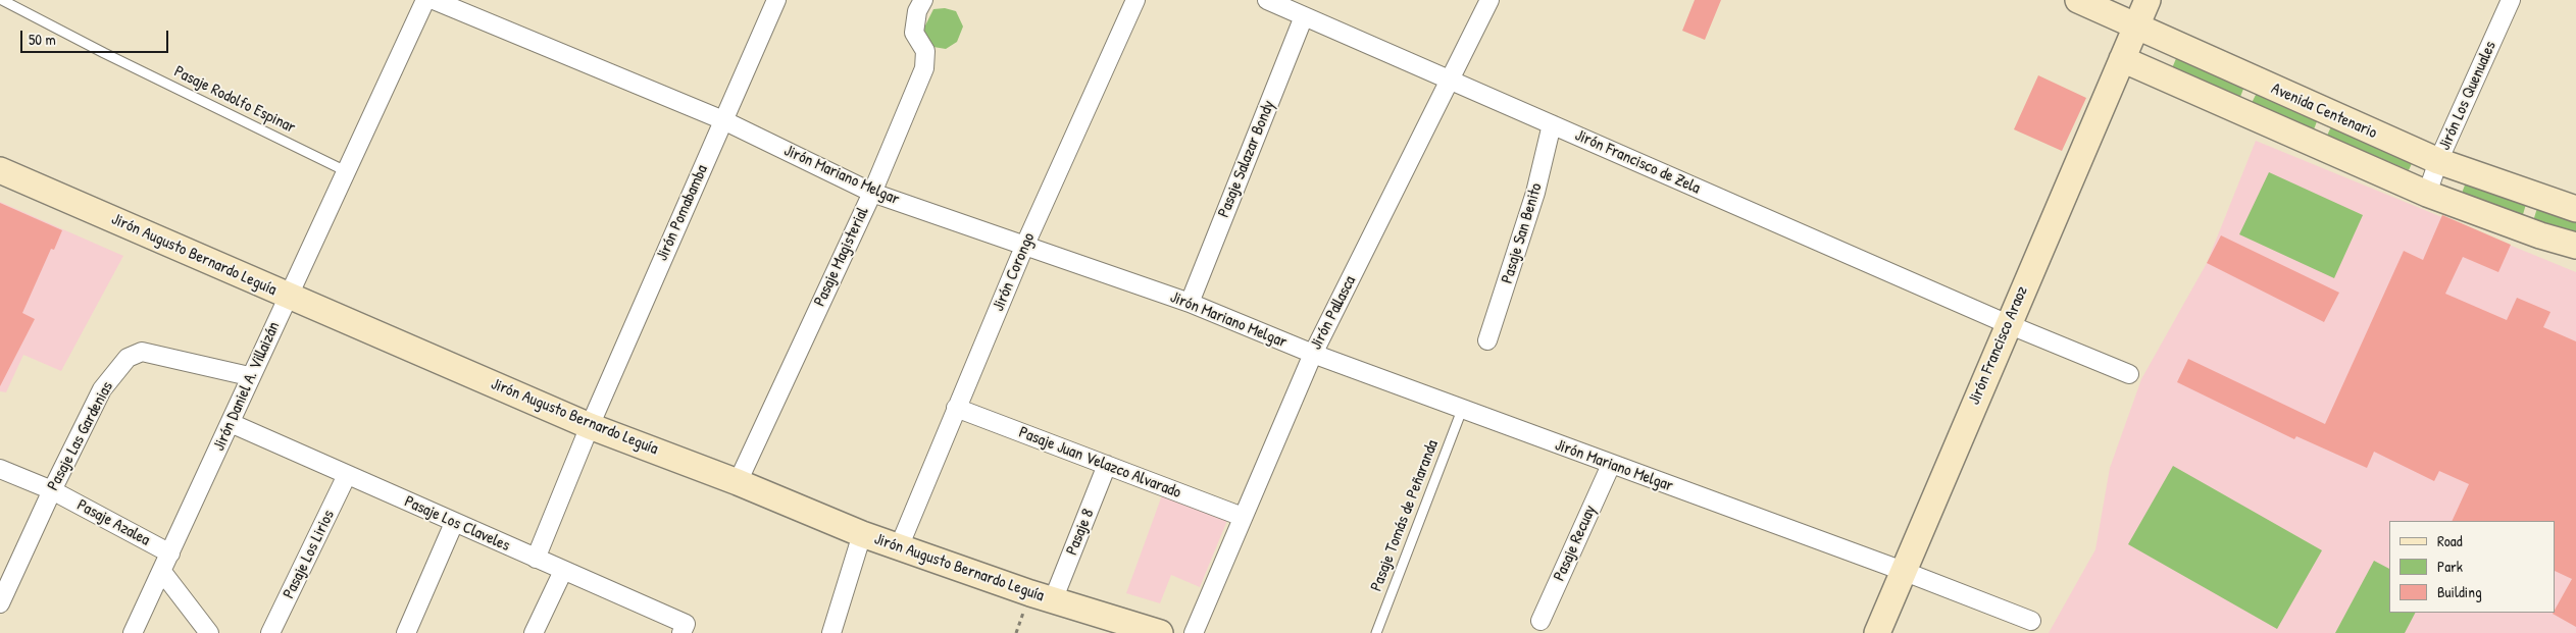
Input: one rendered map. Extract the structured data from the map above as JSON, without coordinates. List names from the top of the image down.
{
  "streets": {
    "main road": ["Avenida Centenario", "Jirón Augusto Bernardo Leguía", "Jirón Francisco Araoz"],
    "street": [
      "Jirón Los Quenuales",
      "Pasaje Salazar Bondy",
      "Jirón Francisco de Zela",
      "Jirón Mariano Melgar",
      "Jirón Pomabamba",
      "Pasaje San Benito",
      "Pasaje Magisterial",
      "Jirón Corongo",
      "Jirón Pallasca",
      "Jirón Daniel A. Villaizán",
      "Pasaje Las Gardenias",
      "Pasaje Juan Velazco Alvarado",
      "Pasaje Azalea",
      "Pasaje Los Claveles",
      "Pasaje 8",
      "Pasaje Recuay",
      "Pasaje Los Lirios"
    ],
    "lane": ["Pasaje Rodolfo Espinar", "Pasaje Tomás de Peñaranda"]
  },
  "crossings": [
    ["Jirón Los Quenuales", "Avenida Centenario"],
    ["Pasaje Rodolfo Espinar", "Jirón Daniel A. Villaizán"],
    ["Avenida Centenario", "Jirón Francisco Araoz"],
    ["Pasaje Salazar Bondy", "Jirón Francisco de Zela"],
    ["Pasaje Salazar Bondy", "Jirón Mariano Melgar"],
    ["Jirón Francisco de Zela", "Pasaje San Benito"],
    ["Jirón Francisco de Zela", "Jirón Pallasca"],
    ["Jirón Francisco de Zela", "Jirón Francisco Araoz"],
    ["Jirón Mariano Melgar", "Jirón Pomabamba"],
    ["Jirón Mariano Melgar", "Pasaje Magisterial"],
    ["Jirón Mariano Melgar", "Jirón Corongo"],
    ["Jirón Mariano Melgar", "Jirón Pallasca"],
    ["Jirón Mariano Melgar", "Jirón Francisco Araoz"],
    ["Jirón Mariano Melgar", "Pasaje Tomás de Peñaranda"],
    ["Jirón Mariano Melgar", "Pasaje Recuay"],
    ["Jirón Pomabamba", "Jirón Augusto Bernardo Leguía"],
    ["Jirón Pomabamba", "Pasaje Los Claveles"],
    ["Jirón Augusto Bernardo Leguía", "Pasaje Magisterial"],
    ["Jirón Augusto Bernardo Leguía", "Jirón Corongo"],
    ["Jirón Augusto Bernardo Leguía", "Jirón Daniel A. Villaizán"],
    ["Jirón Augusto Bernardo Leguía", "Pasaje 8"],
    ["Jirón Corongo", "Pasaje Juan Velazco Alvarado"],
    ["Jirón Pallasca", "Pasaje Juan Velazco Alvarado"],
    ["Jirón Daniel A. Villaizán", "Pasaje Las Gardenias"],
    ["Jirón Daniel A. Villaizán", "Pasaje Azalea"],
    ["Jirón Daniel A. Villaizán", "Pasaje Los Claveles"],
    ["Pasaje Las Gardenias", "Pasaje Azalea"],
    ["Pasaje Juan Velazco Alvarado", "Pasaje 8"],
    ["Pasaje Los Claveles", "Pasaje Los Lirios"]
  ],
  "legend": ["Road", "Park", "Building"],
  "scale_bar": "50 m"
}
